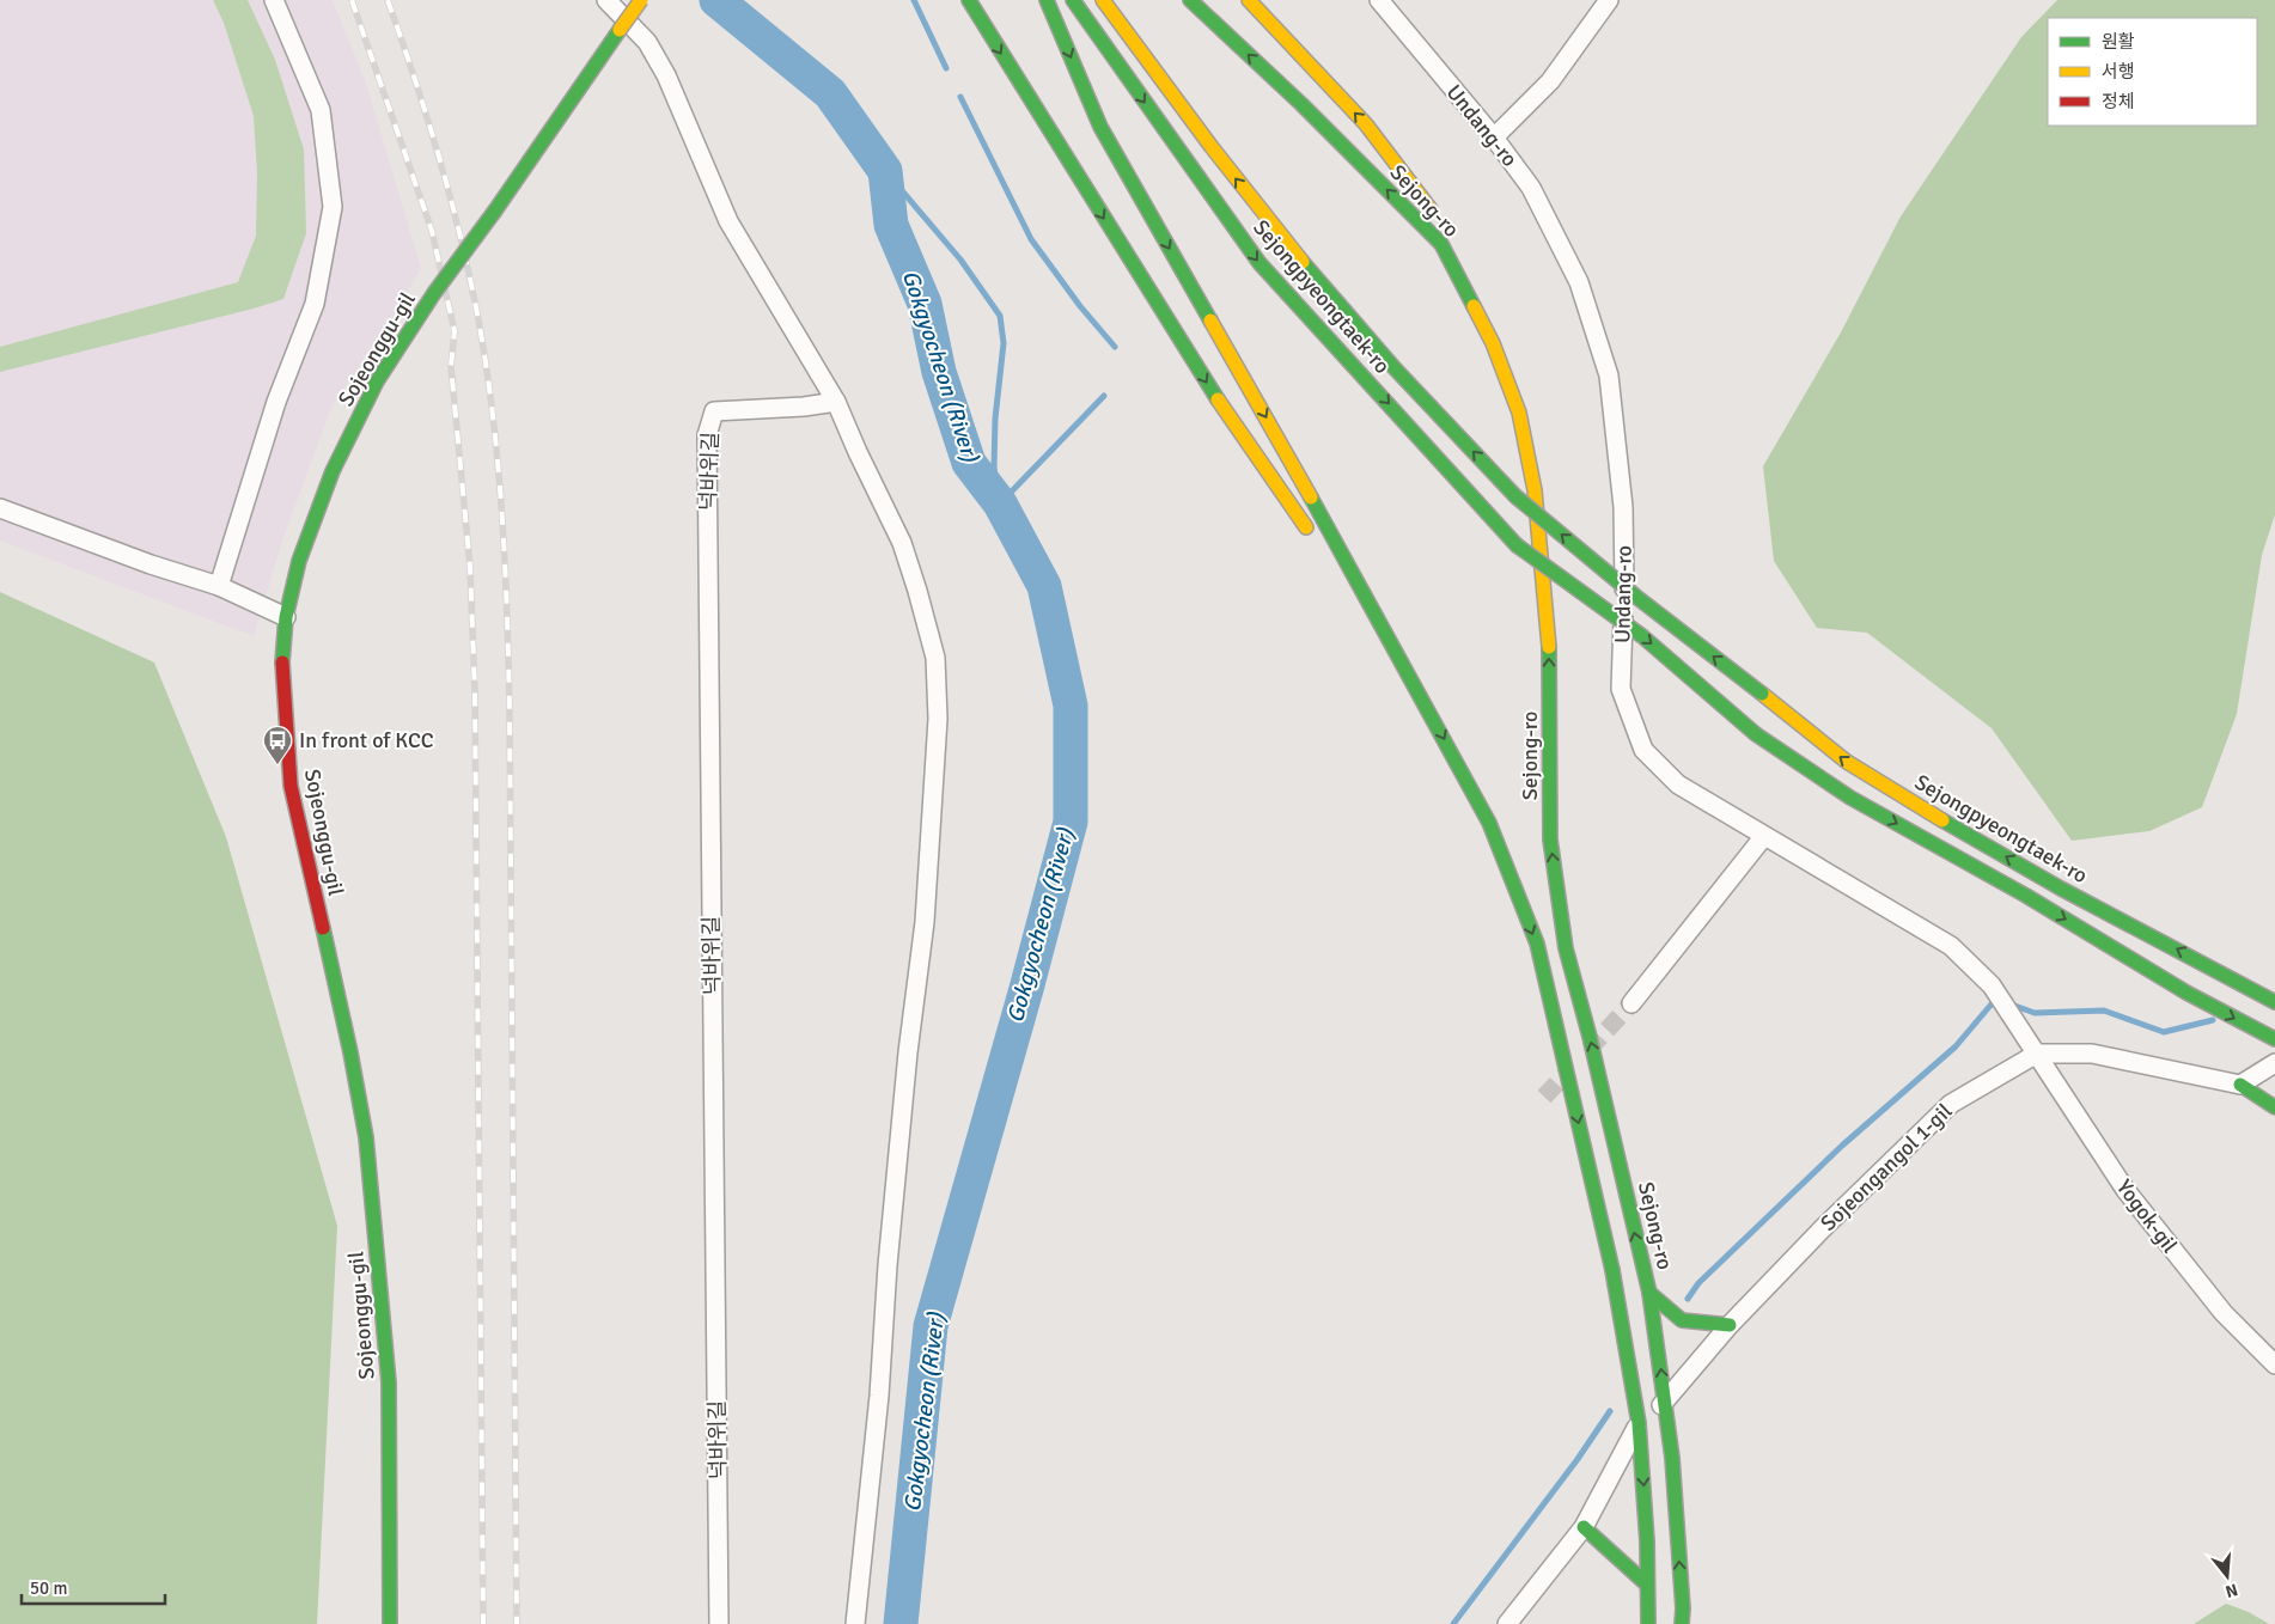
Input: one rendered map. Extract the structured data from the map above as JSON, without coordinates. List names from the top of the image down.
{
  "streets": {
    "main road": ["Sejong-ro", "Sejongpyeongtaek-ro", "Sojeonggu-gil"],
    "street": [
      "Undang-ro",
      "넉바위길",
      "Sojeongangol 1-gil",
      "Yogok-gil"
    ]
  },
  "crossings": [
    ["Undang-ro", "Sojeongangol 1-gil"],
    ["Undang-ro", "Yogok-gil"],
    ["Sejong-ro", "Sojeongangol 1-gil"],
    ["Sojeongangol 1-gil", "Yogok-gil"]
  ],
  "water": ["Gokgyocheon (River)"],
  "places": {
    "bus stop": ["In front of KCC"]
  },
  "legend": ["원활", "서행", "정체"],
  "scale_bar": "50 m",
  "north": "bottom"
}
